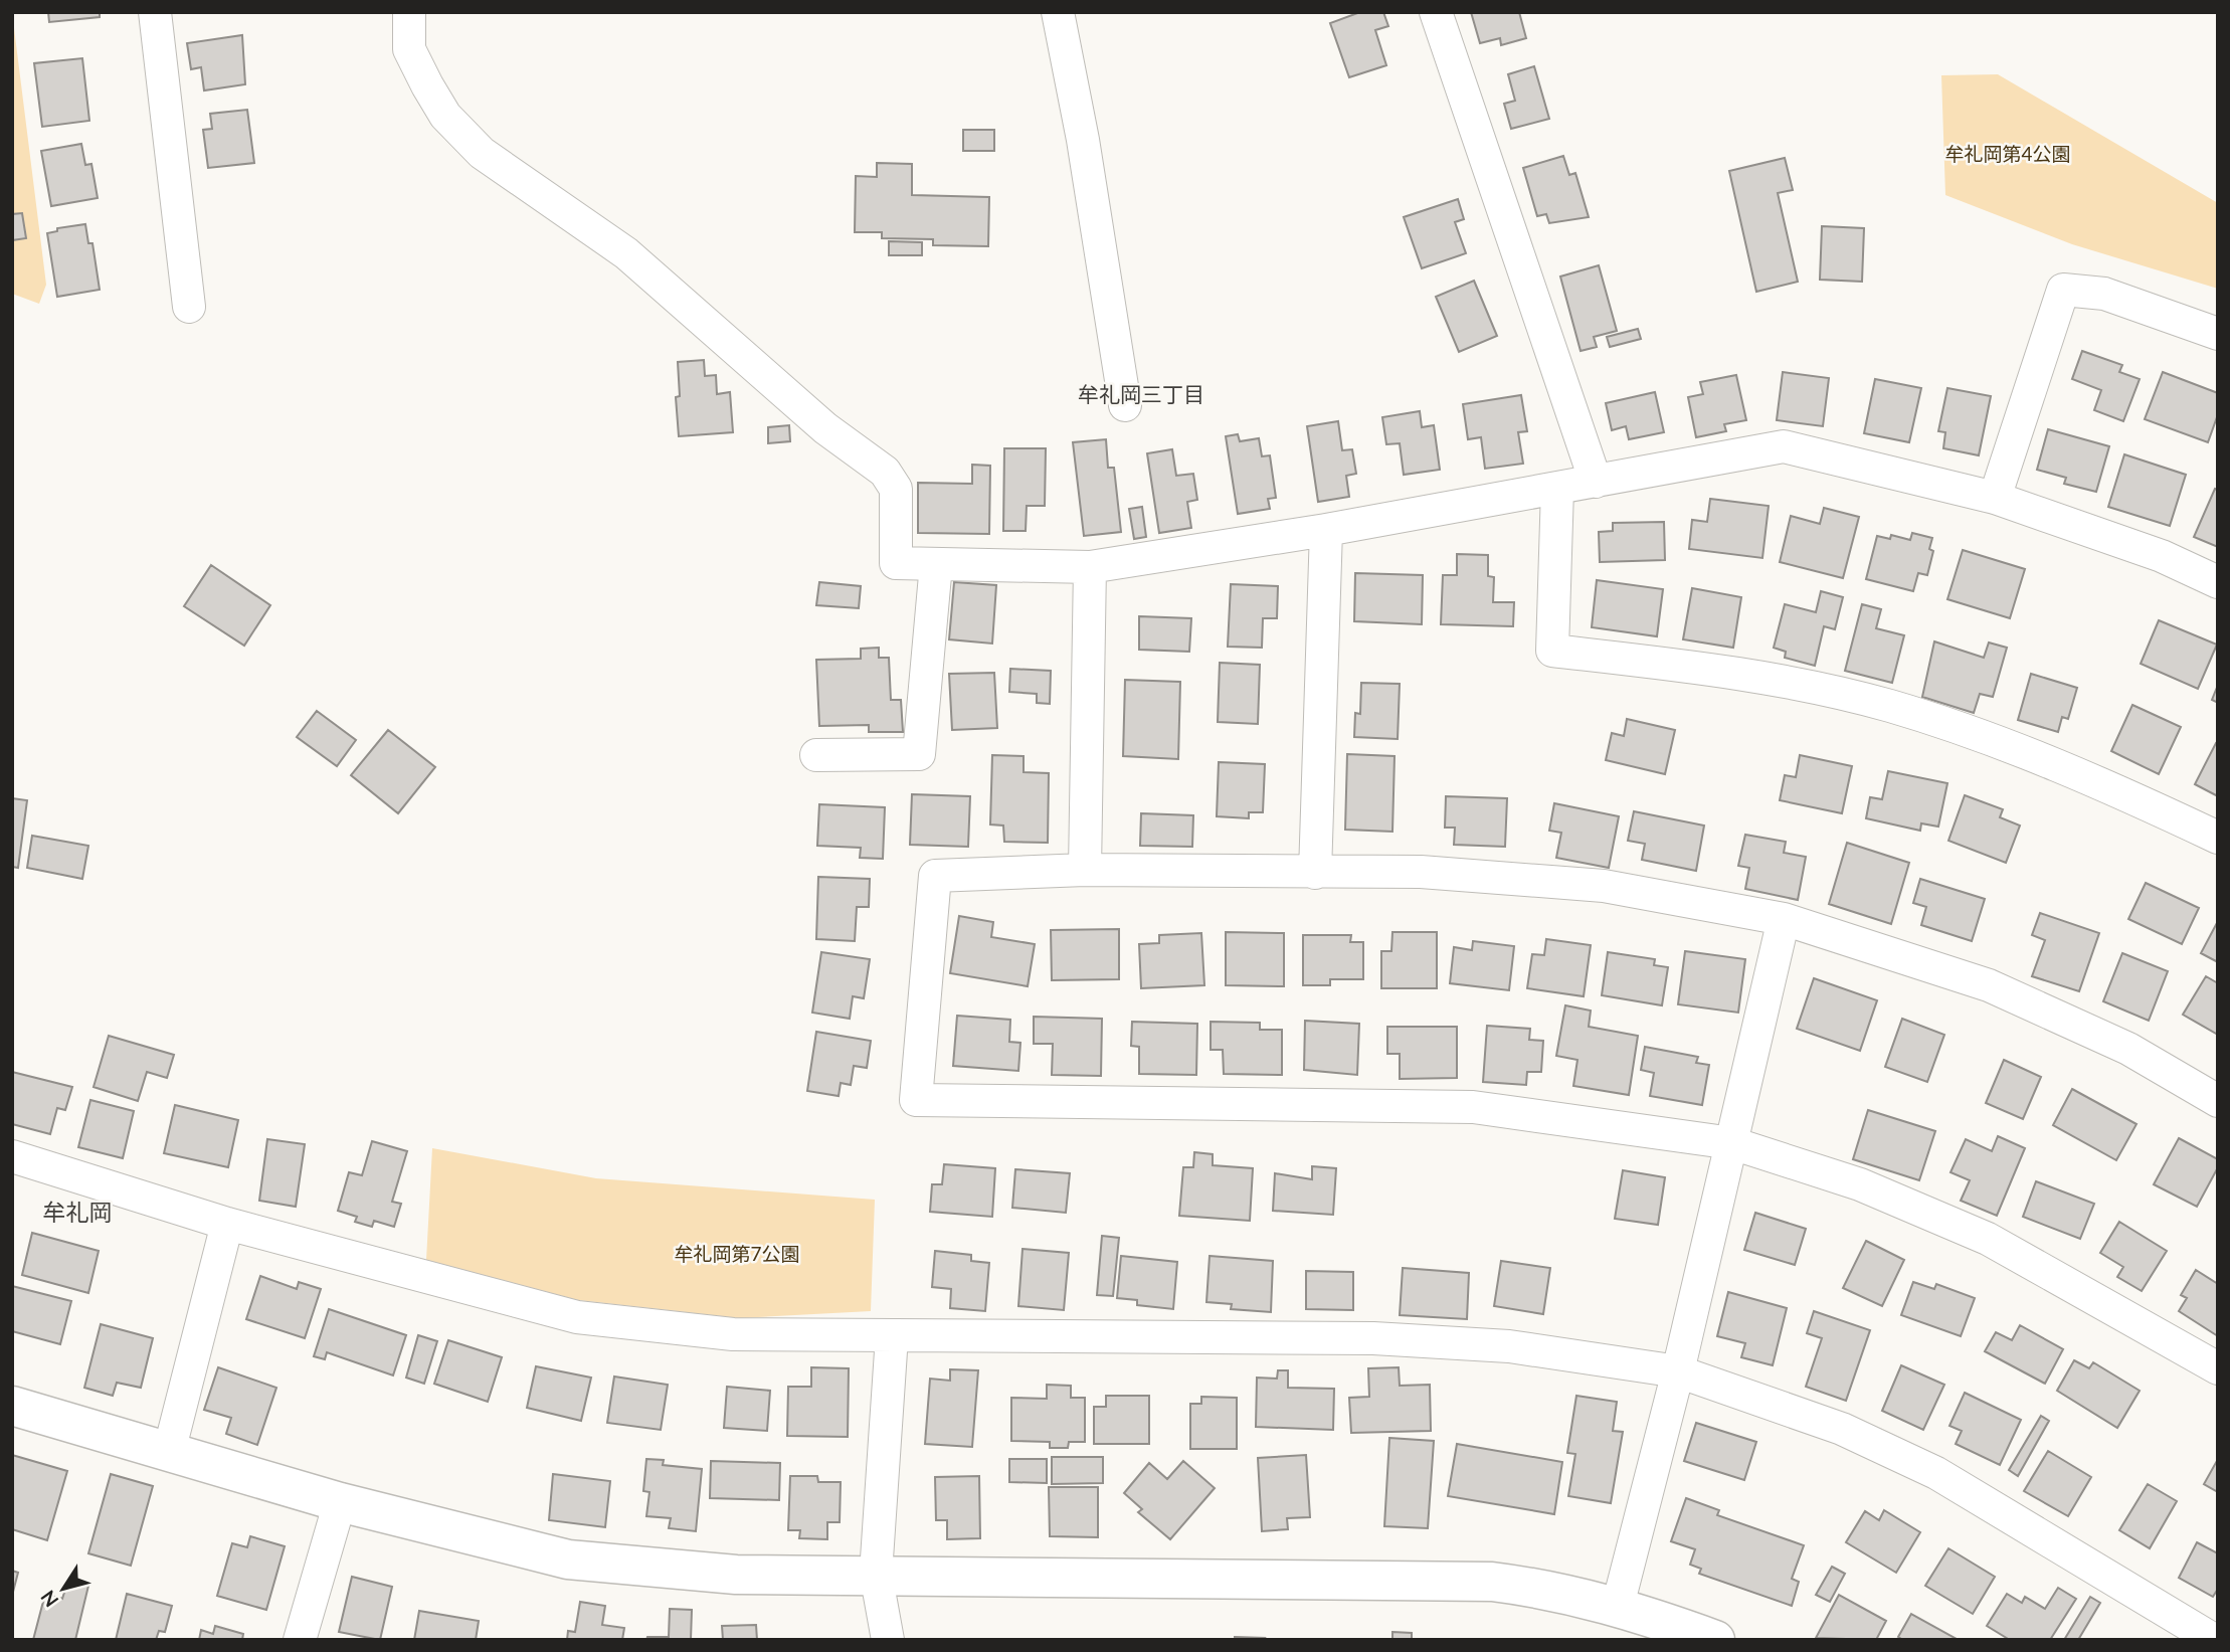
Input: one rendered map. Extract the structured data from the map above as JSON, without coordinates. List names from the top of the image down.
{
  "districts": ["牟礼岡三丁目", "牟礼岡"],
  "parks": ["牟礼岡第4公園", "牟礼岡第7公園"],
  "north": "bottom left"
}
